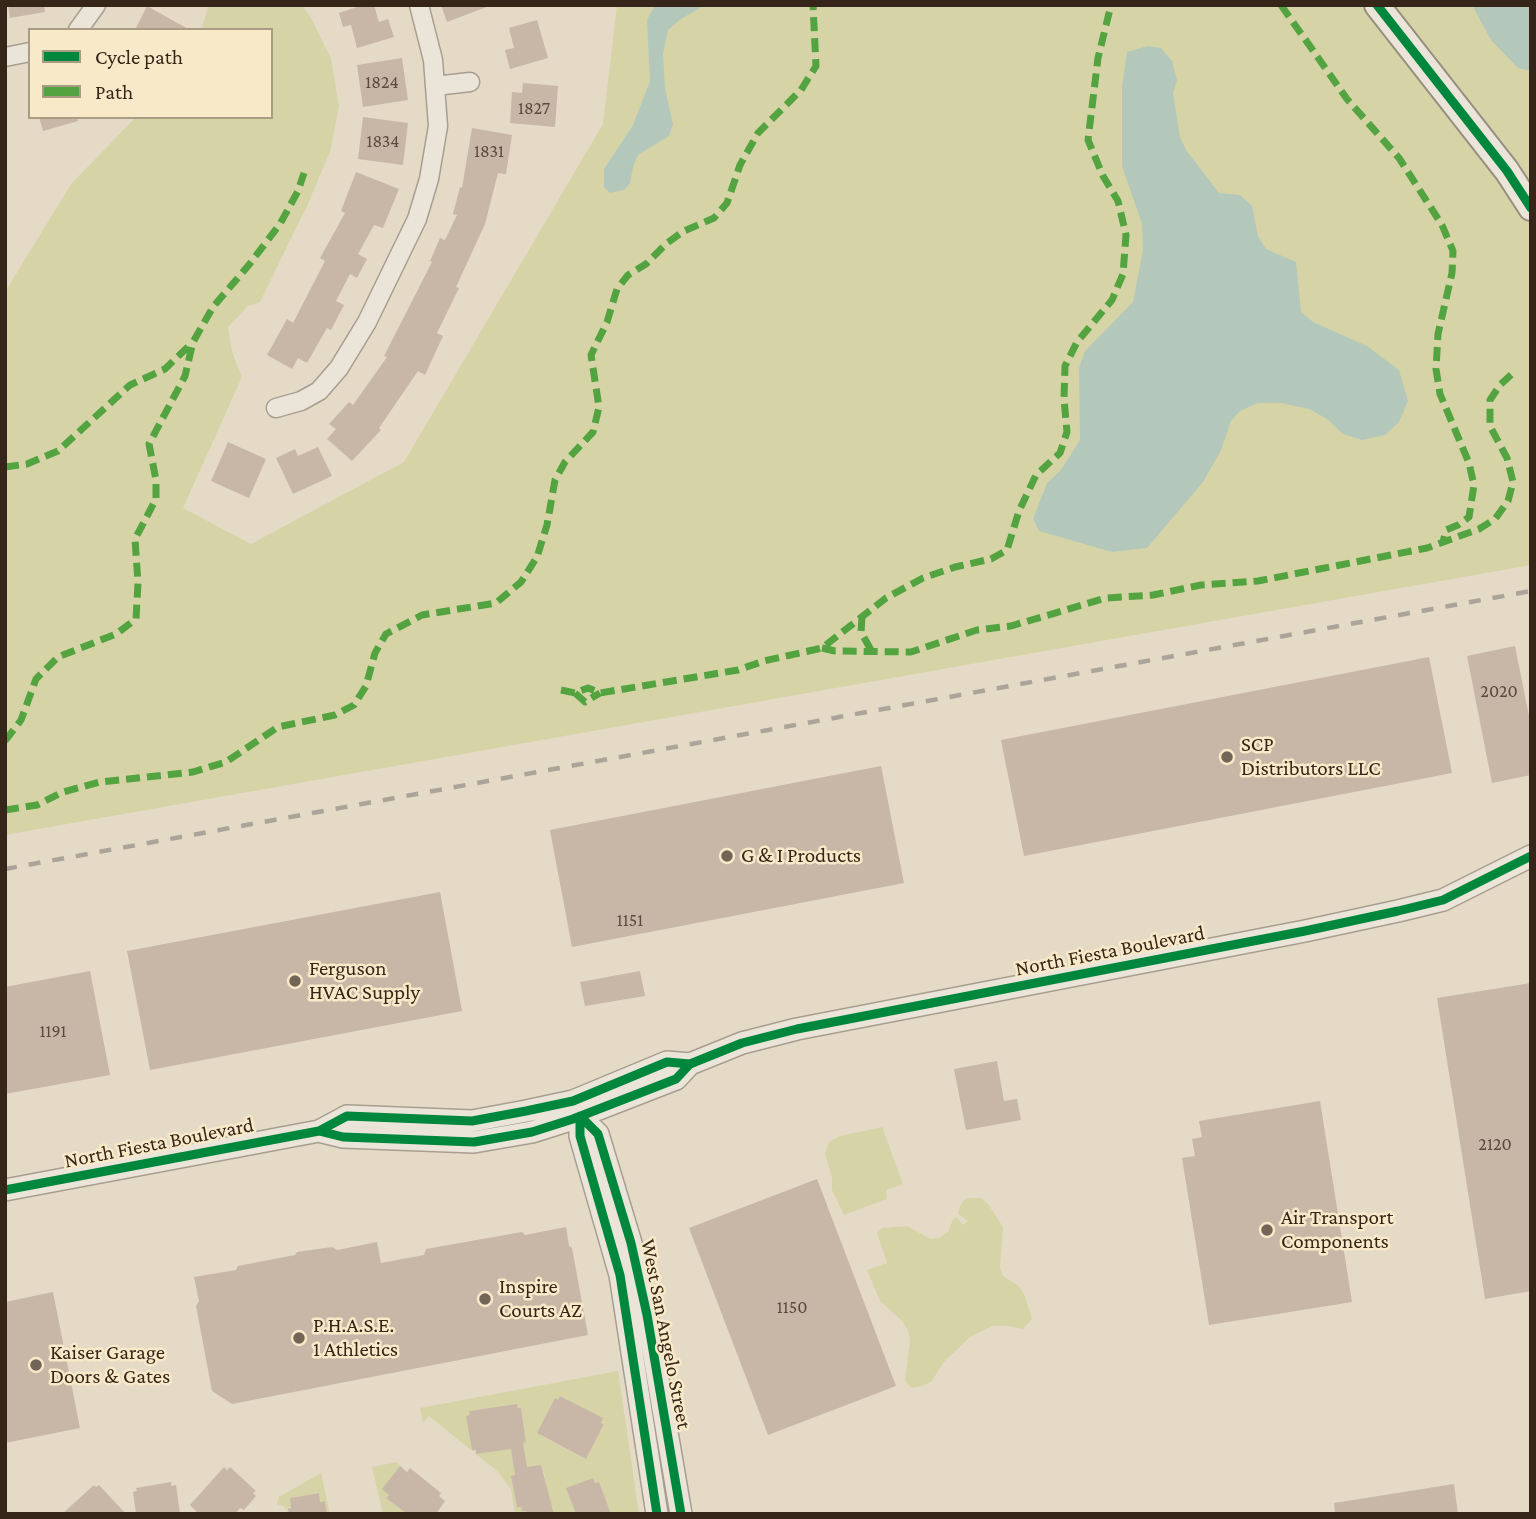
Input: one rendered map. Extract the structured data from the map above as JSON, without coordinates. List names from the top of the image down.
{
  "streets": {
    "street": ["North Fiesta Boulevard", "West San Angelo Street"]
  },
  "crossings": [
    ["North Fiesta Boulevard", "West San Angelo Street"]
  ],
  "places": [
    "SCP Distributors LLC",
    "G & I Products",
    "Ferguson HVAC Supply",
    "Air Transport Components",
    "Inspire Courts AZ",
    "P.H.A.S.E. 1 Athletics",
    "Kaiser Garage Doors & Gates"
  ],
  "house_numbers": [
    "1824",
    "1827",
    "1834",
    "1831",
    "2020",
    "1151",
    "1191",
    "2120",
    "1150"
  ],
  "legend": ["Cycle path", "Path"]
}
